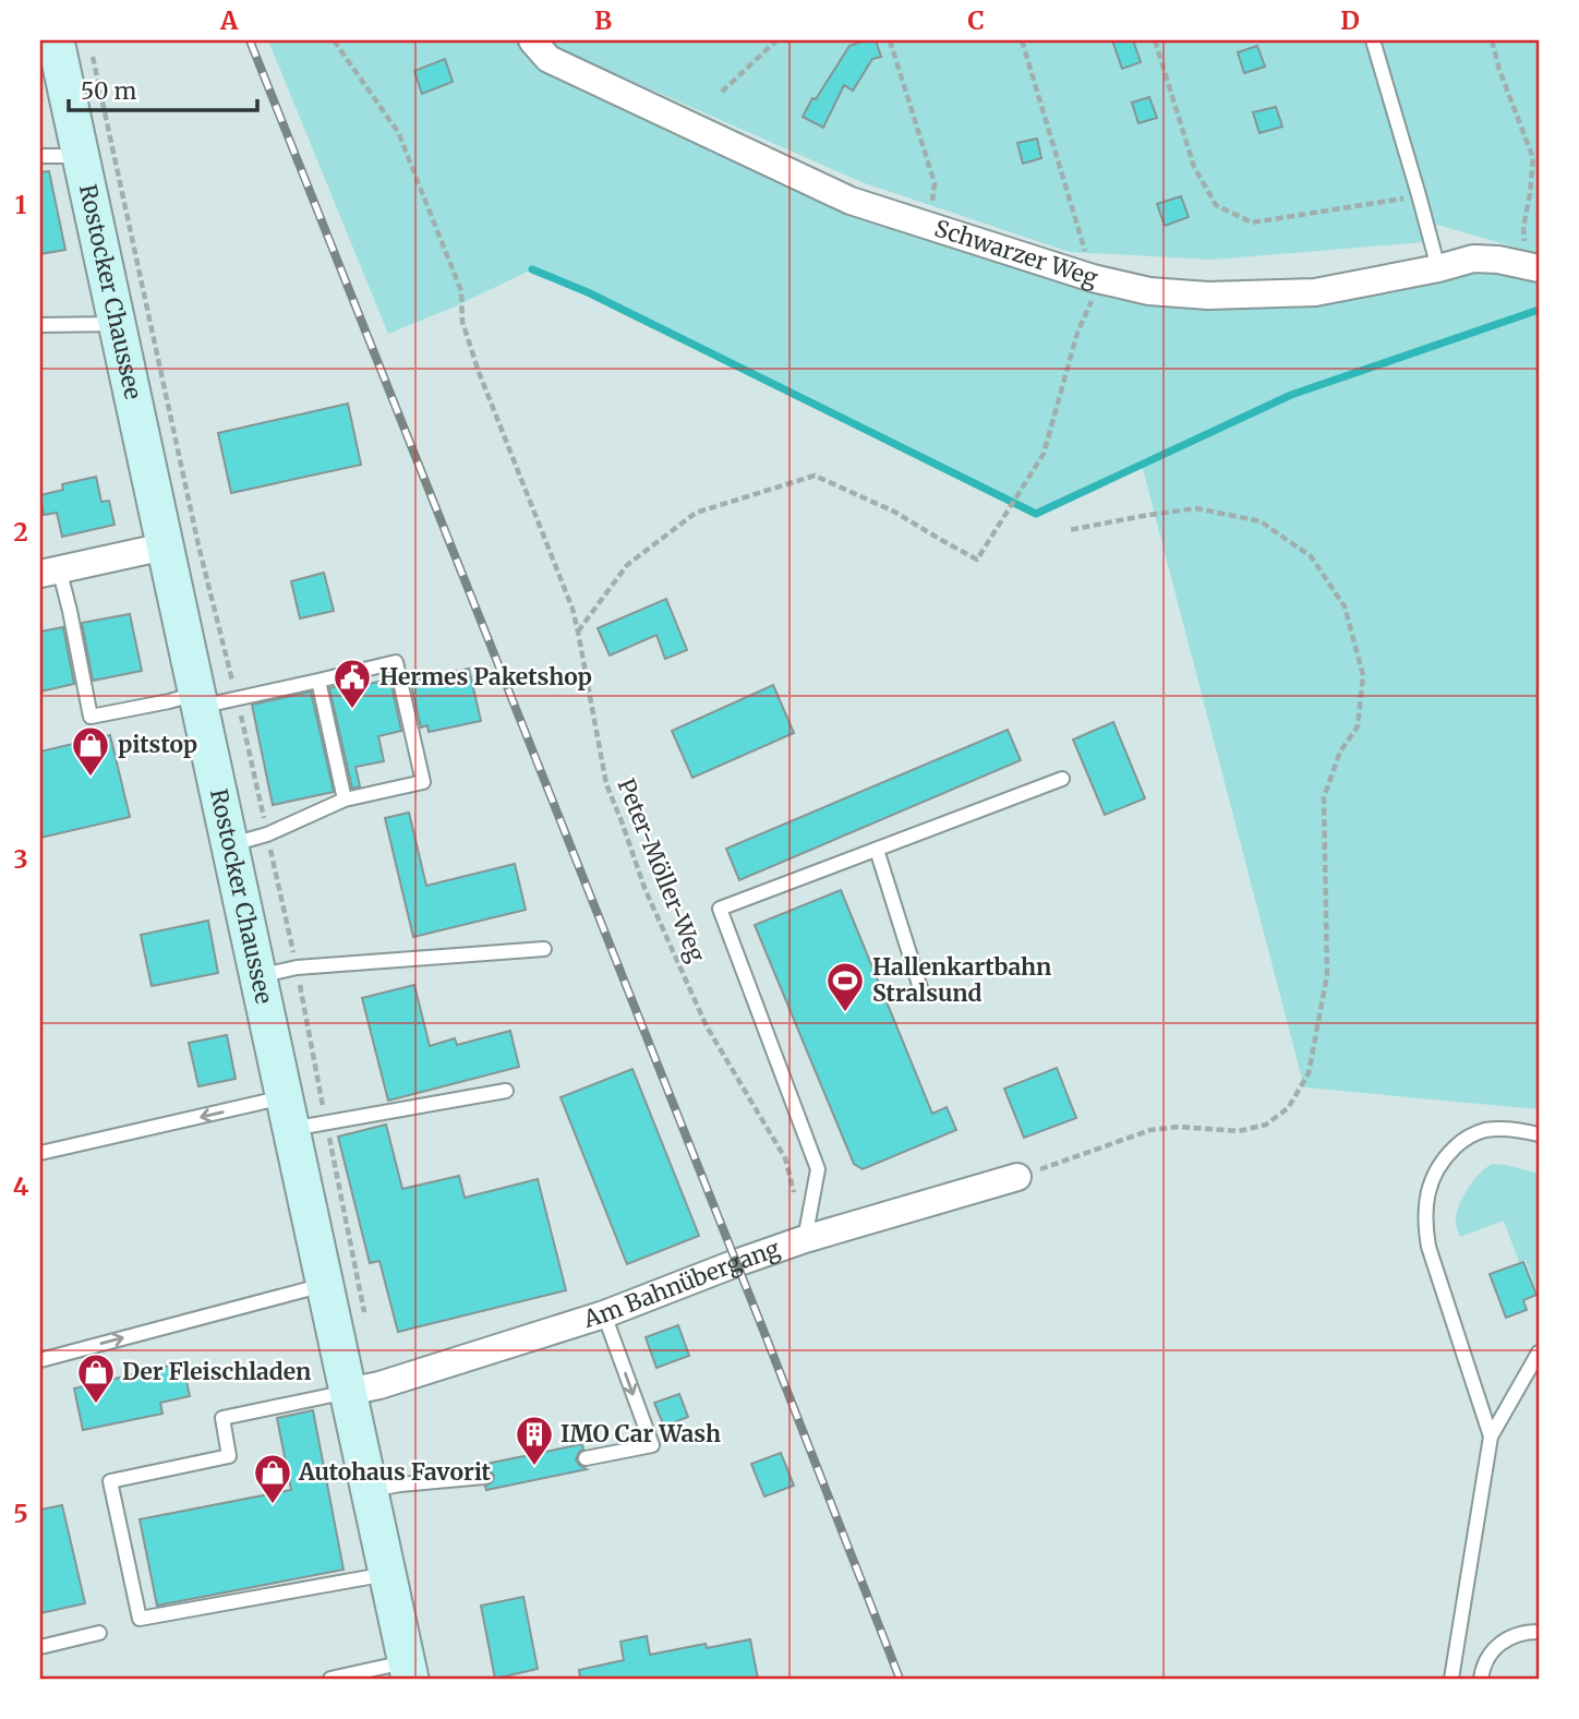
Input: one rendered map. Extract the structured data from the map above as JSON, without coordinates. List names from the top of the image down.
{
  "streets": {
    "main road": ["Rostocker Chaussee"],
    "street": ["Schwarzer Weg", "Am Bahnübergang"],
    "path": ["Peter-Möller-Weg"]
  },
  "crossings": [
    ["Rostocker Chaussee", "Am Bahnübergang"],
    ["Peter-Möller-Weg", "Am Bahnübergang"]
  ],
  "places": {
    "public building": ["Hermes Paketshop"],
    "shop": ["pitstop", "Der Fleischladen", "Autohaus Favorit"],
    "sports": ["Hallenkartbahn Stralsund"],
    "building": ["IMO Car Wash"]
  },
  "scale_bar": "50 m",
  "grid": {
    "columns": [
      "A",
      "B",
      "C",
      "D"
    ],
    "rows": [
      "1",
      "2",
      "3",
      "4",
      "5"
    ]
  }
}
